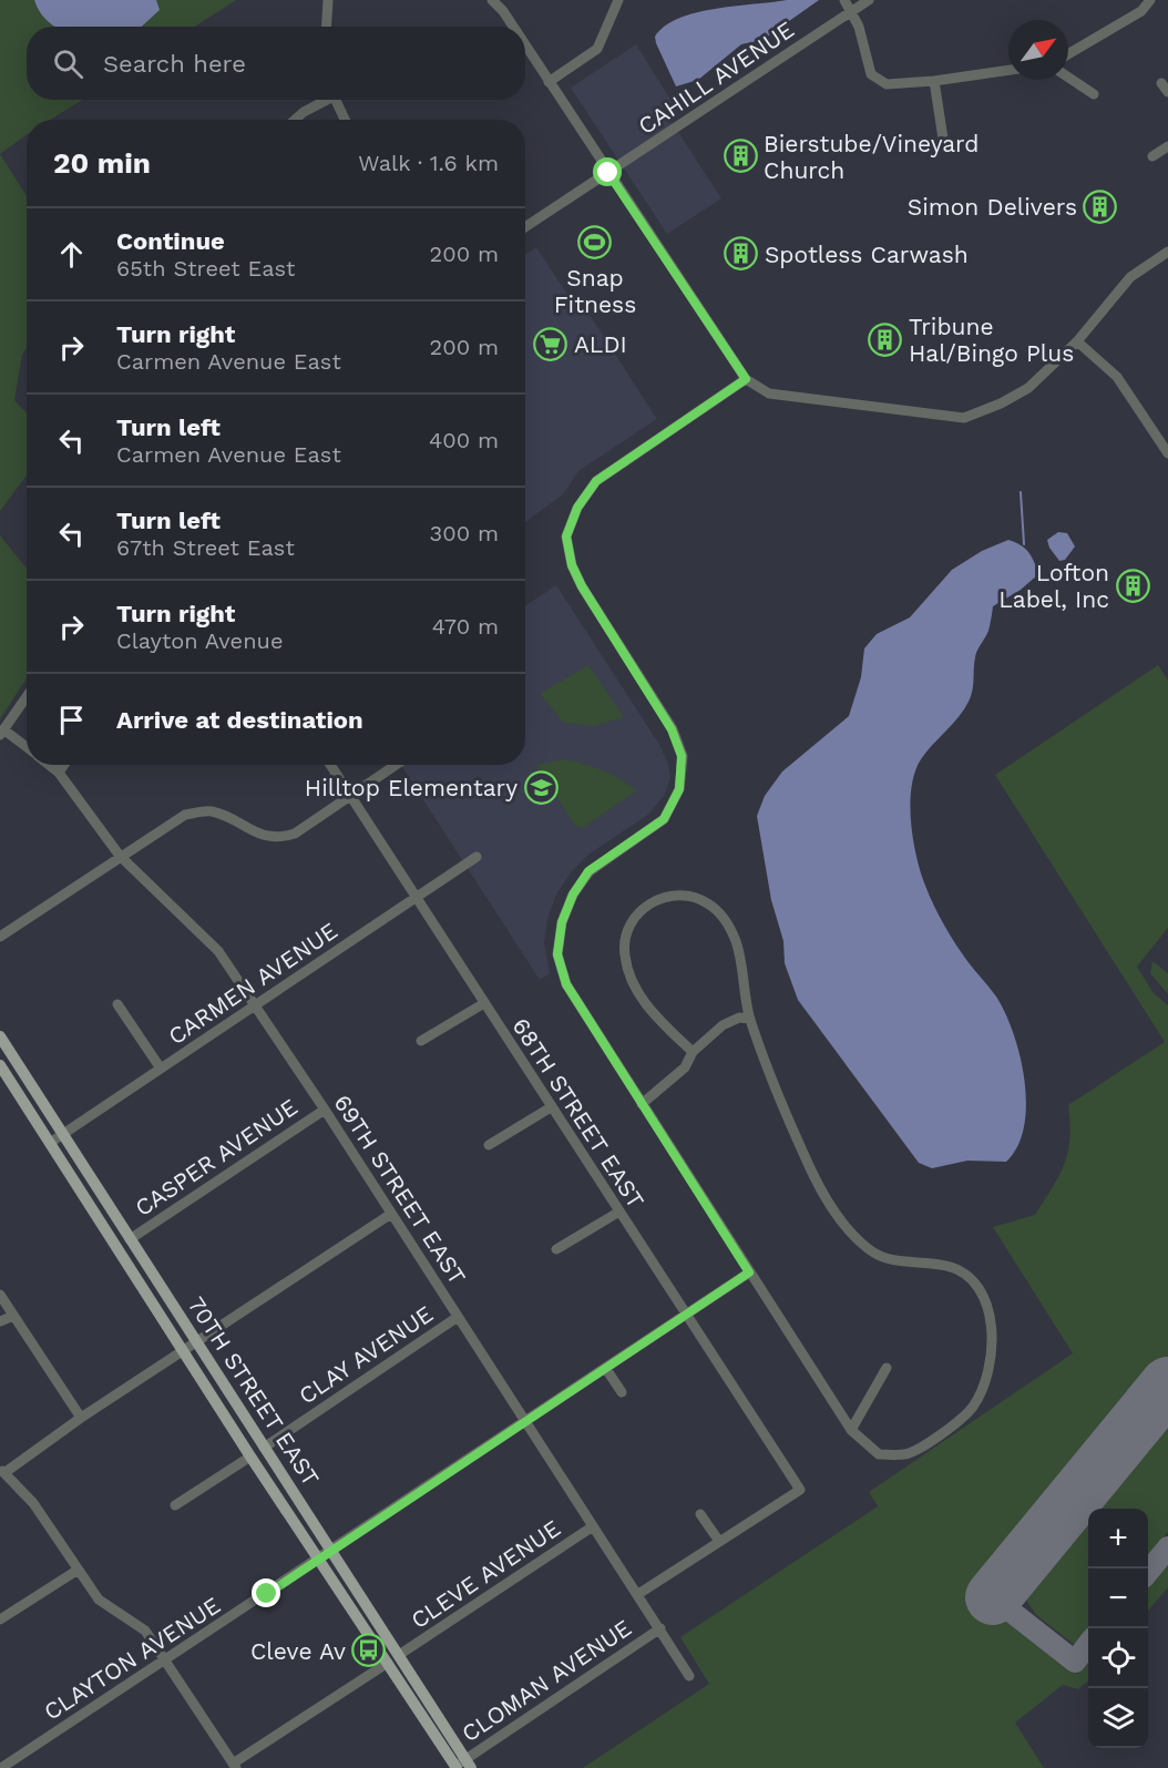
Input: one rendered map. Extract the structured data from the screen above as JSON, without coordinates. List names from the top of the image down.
{
  "streets": {
    "main road": ["70TH STREET EAST"],
    "street": [
      "CAHILL AVENUE",
      "CARMEN AVENUE",
      "68TH STREET EAST",
      "CASPER AVENUE",
      "69TH STREET EAST",
      "CLAY AVENUE",
      "CLEVE AVENUE",
      "CLAYTON AVENUE",
      "CLOMAN AVENUE"
    ]
  },
  "crossings": [
    ["CARMEN AVENUE", "68TH STREET EAST"],
    ["CARMEN AVENUE", "69TH STREET EAST"],
    ["CARMEN AVENUE", "70TH STREET EAST"],
    ["68TH STREET EAST", "CLAYTON AVENUE"],
    ["CASPER AVENUE", "69TH STREET EAST"],
    ["CASPER AVENUE", "70TH STREET EAST"],
    ["69TH STREET EAST", "CLAY AVENUE"],
    ["69TH STREET EAST", "CLEVE AVENUE"],
    ["69TH STREET EAST", "CLAYTON AVENUE"],
    ["69TH STREET EAST", "CLOMAN AVENUE"],
    ["CLAY AVENUE", "70TH STREET EAST"],
    ["70TH STREET EAST", "CLEVE AVENUE"],
    ["70TH STREET EAST", "CLAYTON AVENUE"],
    ["70TH STREET EAST", "CLOMAN AVENUE"]
  ],
  "places": {
    "building": [
      "Bierstube/Vineyard Church",
      "Simon Delivers",
      "Spotless Carwash",
      "Tribune Hal/Bingo Plus",
      "Lofton Label, Inc"
    ],
    "sports": ["Snap Fitness"],
    "supermarket": ["ALDI"],
    "school or university": ["Hilltop Elementary"],
    "bus stop": ["Cleve Av"]
  },
  "north": "top right",
  "page": {
    "search": "Search here",
    "heading": ["20 min", "Walk · 1.6 km"],
    "list": [
      ["Continue", "65th Street East", "200 m"],
      ["Turn right", "Carmen Avenue East", "200 m"],
      ["Turn left", "Carmen Avenue East", "400 m"],
      ["Turn left", "67th Street East", "300 m"],
      ["Turn right", "Clayton Avenue", "470 m"],
      "Arrive at destination"
    ],
    "map_buttons": ["+", "−"]
  }
}
